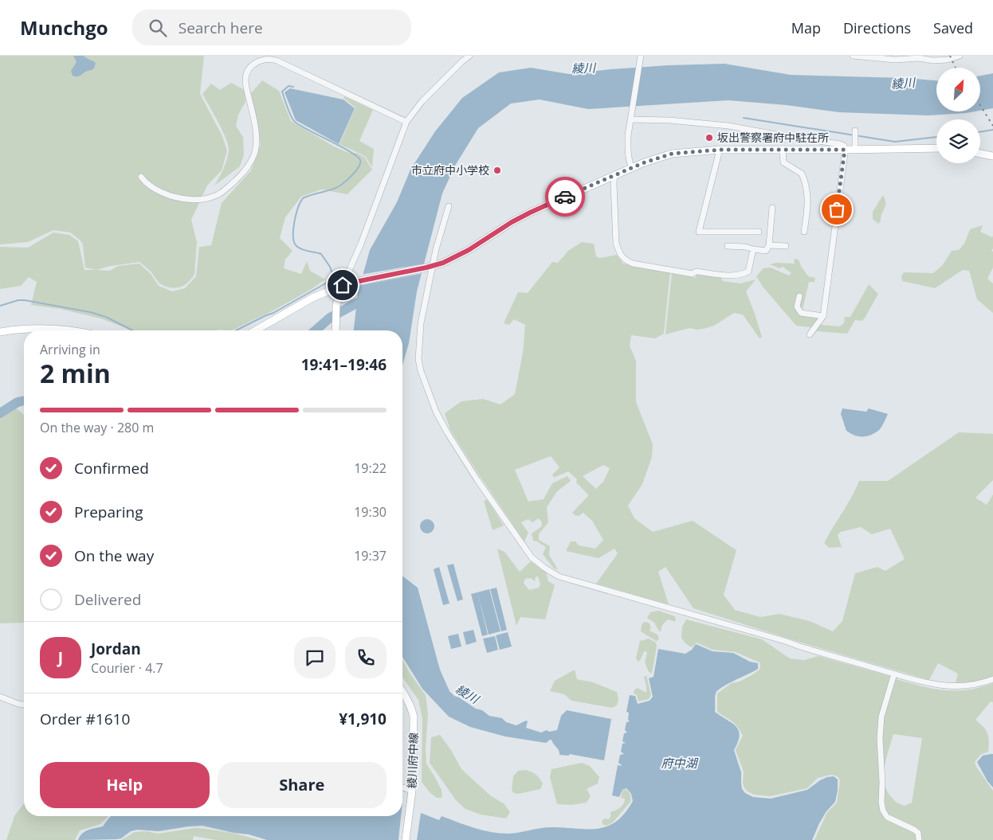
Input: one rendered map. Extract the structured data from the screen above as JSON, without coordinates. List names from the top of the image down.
{
  "streets": {
    "main road": ["綾川府中線"]
  },
  "water": ["綾川", "府中湖"],
  "places": ["坂出警察署府中駐在所", "市立府中小学校"],
  "north": "top right",
  "page": {
    "header": "Munchgo",
    "search": "Search here",
    "nav": ["Map", "Directions", "Saved"],
    "heading": ["2 min", "Arriving in", "19:41–19:46"],
    "panel": [
      "Jordan",
      "Courier · 4.7",
      "Order #1610",
      "¥1,910"
    ],
    "bar": "On the way · 280 m",
    "list": [
      ["Confirmed", "19:22"],
      ["Preparing", "19:30"],
      ["On the way", "19:37"],
      "Delivered"
    ],
    "round": "J",
    "buttons": ["Help", "Share"]
  }
}
